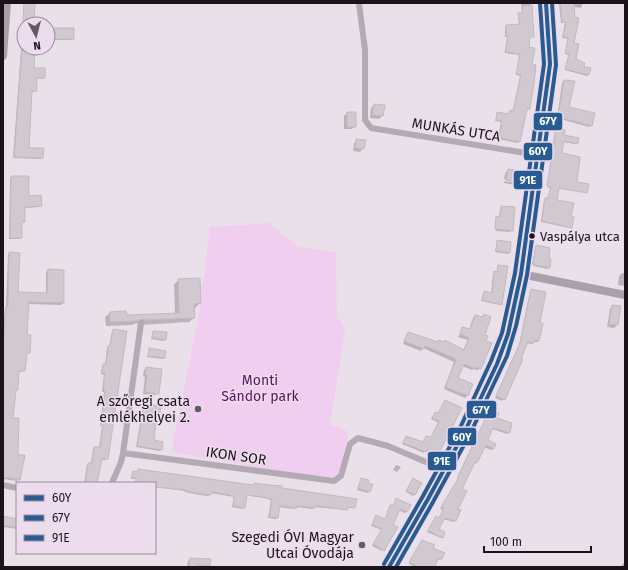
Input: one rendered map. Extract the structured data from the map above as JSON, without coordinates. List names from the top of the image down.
{
  "streets": {
    "street": ["MUNKÁS UTCA", "IKON SOR"]
  },
  "parks": ["Monti Sándor park"],
  "places": ["Vaspálya utca", "A szőregi csata emlékhelyei 2.", "Szegedi ÓVI Magyar Utcai Óvodája"],
  "lines": ["transit line 60Y", "transit line 67Y", "transit line 91E"],
  "legend": ["60Y", "67Y", "91E"],
  "scale_bar": "100 m",
  "north": "bottom"
}
